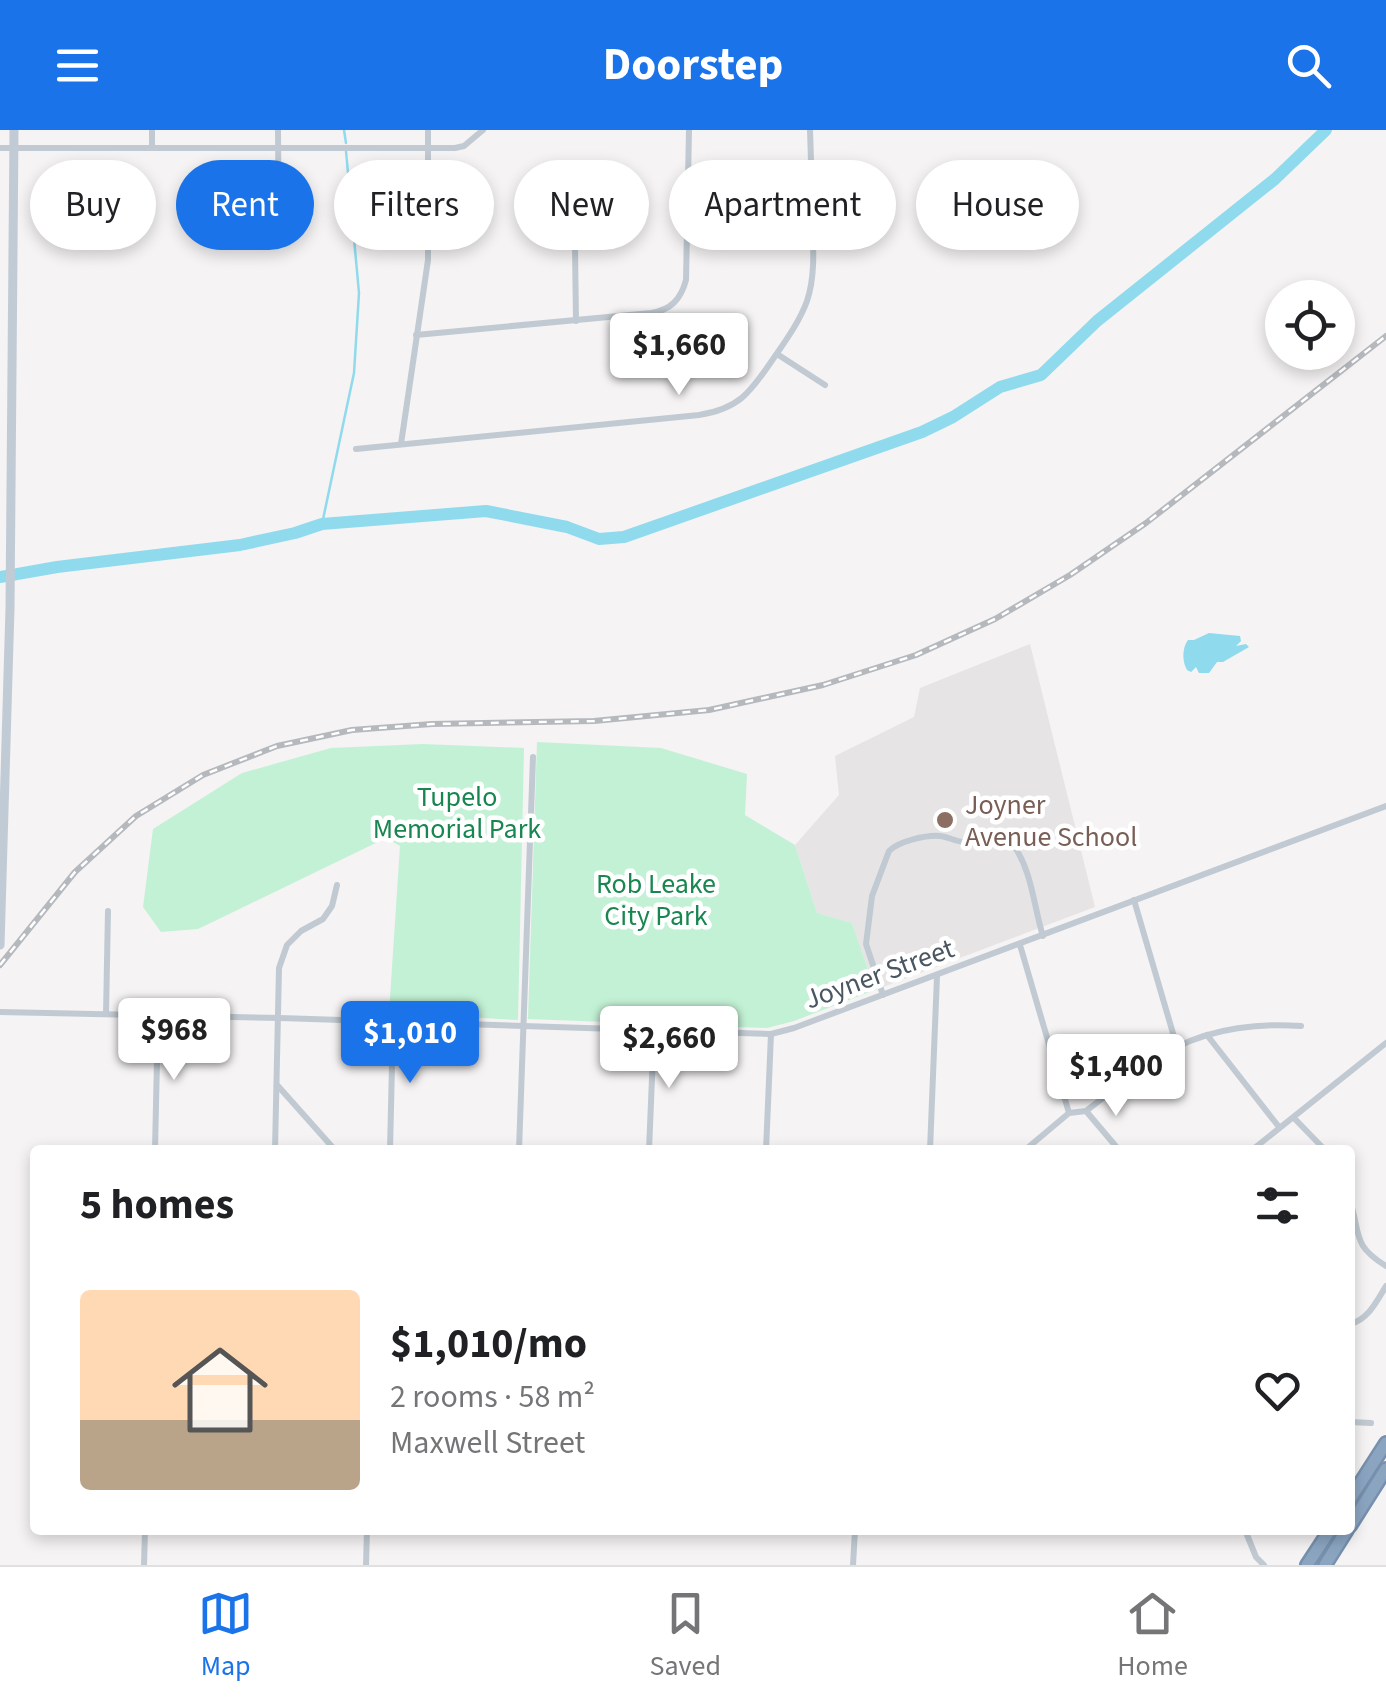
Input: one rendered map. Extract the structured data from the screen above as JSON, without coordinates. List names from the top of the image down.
{
  "streets": {
    "street": ["Joyner Street"]
  },
  "parks": ["Tupelo Memorial Park", "Rob Leake City Park"],
  "places": ["Joyner Avenue School"],
  "page": {
    "header": "Doorstep",
    "chip": [
      "Buy",
      "Rent",
      "Filters",
      "New",
      "Apartment",
      "House"
    ],
    "price": [
      "$1,660",
      "$968",
      "$1,010",
      "$2,660",
      "$1,400"
    ],
    "heading": "5 homes",
    "list": [
      {
        "name": "$1,010/mo",
        "note": "2 rooms · 58 m² · Maxwell Street"
      }
    ],
    "tabs": ["Map", "Saved", "Home"]
  }
}
